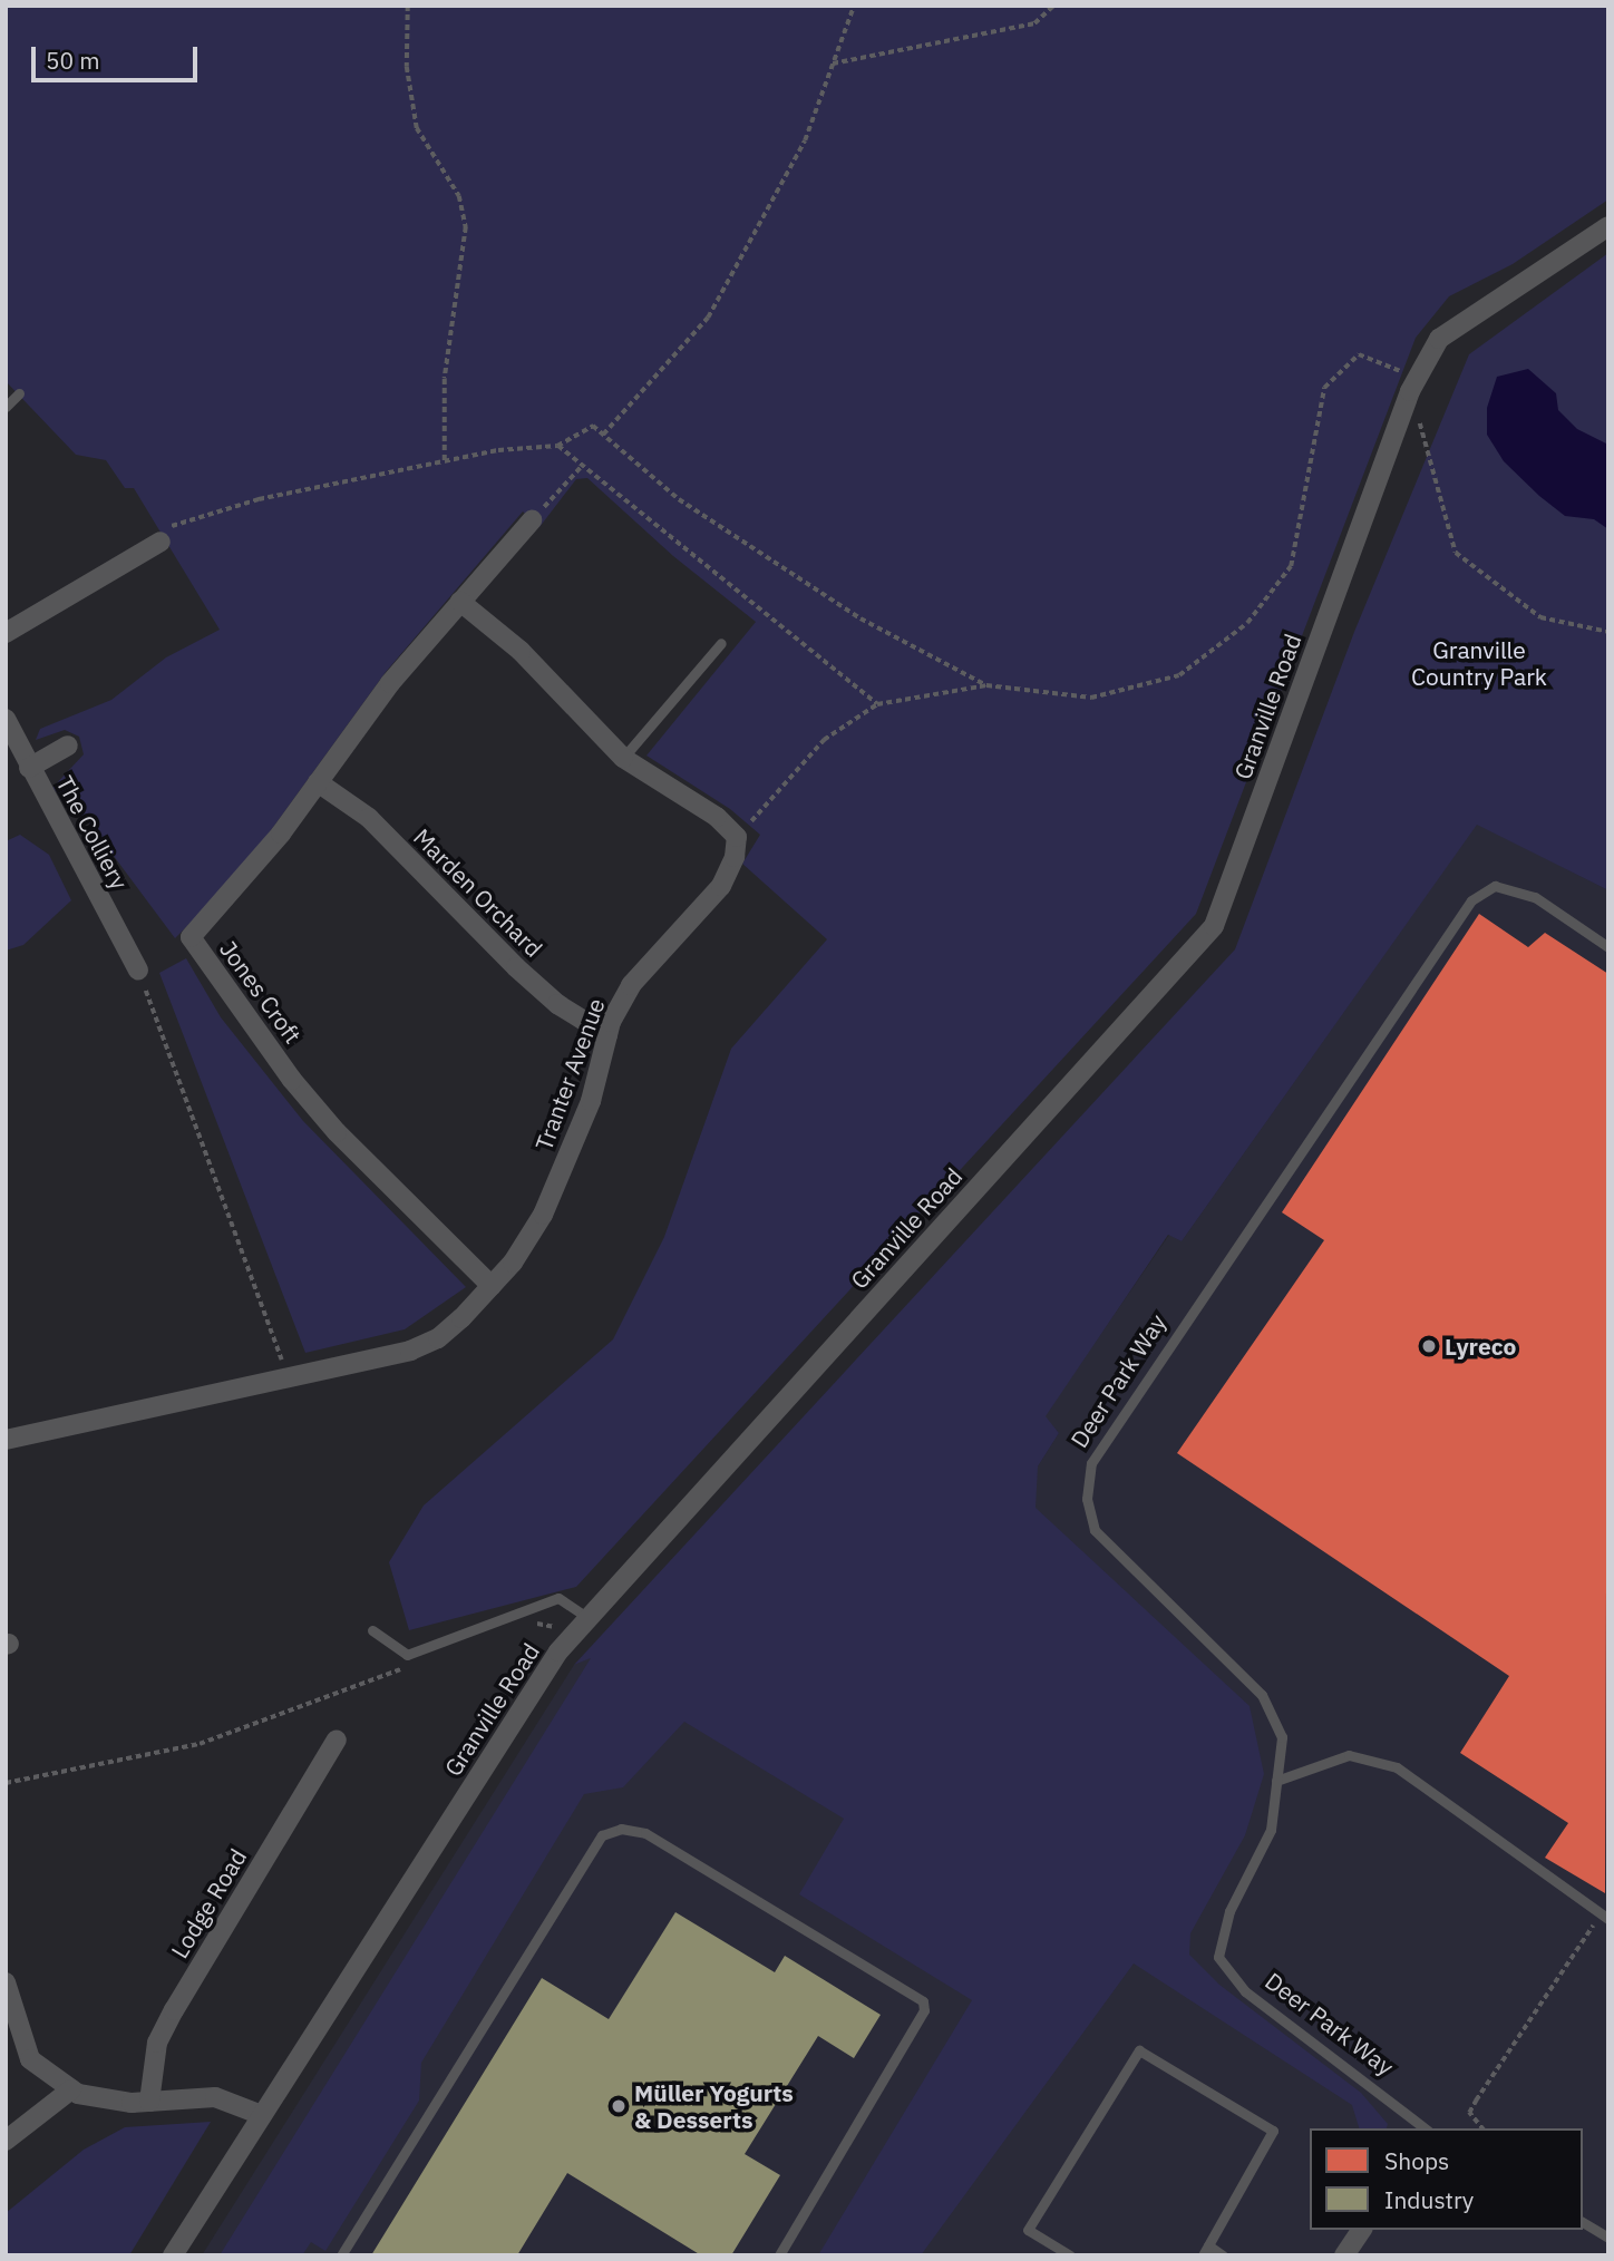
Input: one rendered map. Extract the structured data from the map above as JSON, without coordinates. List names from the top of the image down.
{
  "streets": {
    "street": [
      "Granville Road",
      "The Colliery",
      "Marden Orchard",
      "Jones Croft",
      "Tranter Avenue",
      "Lodge Road"
    ],
    "lane": ["Deer Park Way"]
  },
  "crossings": [
    ["Marden Orchard", "Jones Croft"],
    ["Marden Orchard", "Tranter Avenue"],
    ["Jones Croft", "Tranter Avenue"]
  ],
  "parks": ["Granville Country Park"],
  "places": ["Lyreco", "Müller Yogurts & Desserts"],
  "legend": ["Shops", "Industry"],
  "scale_bar": "50 m"
}
